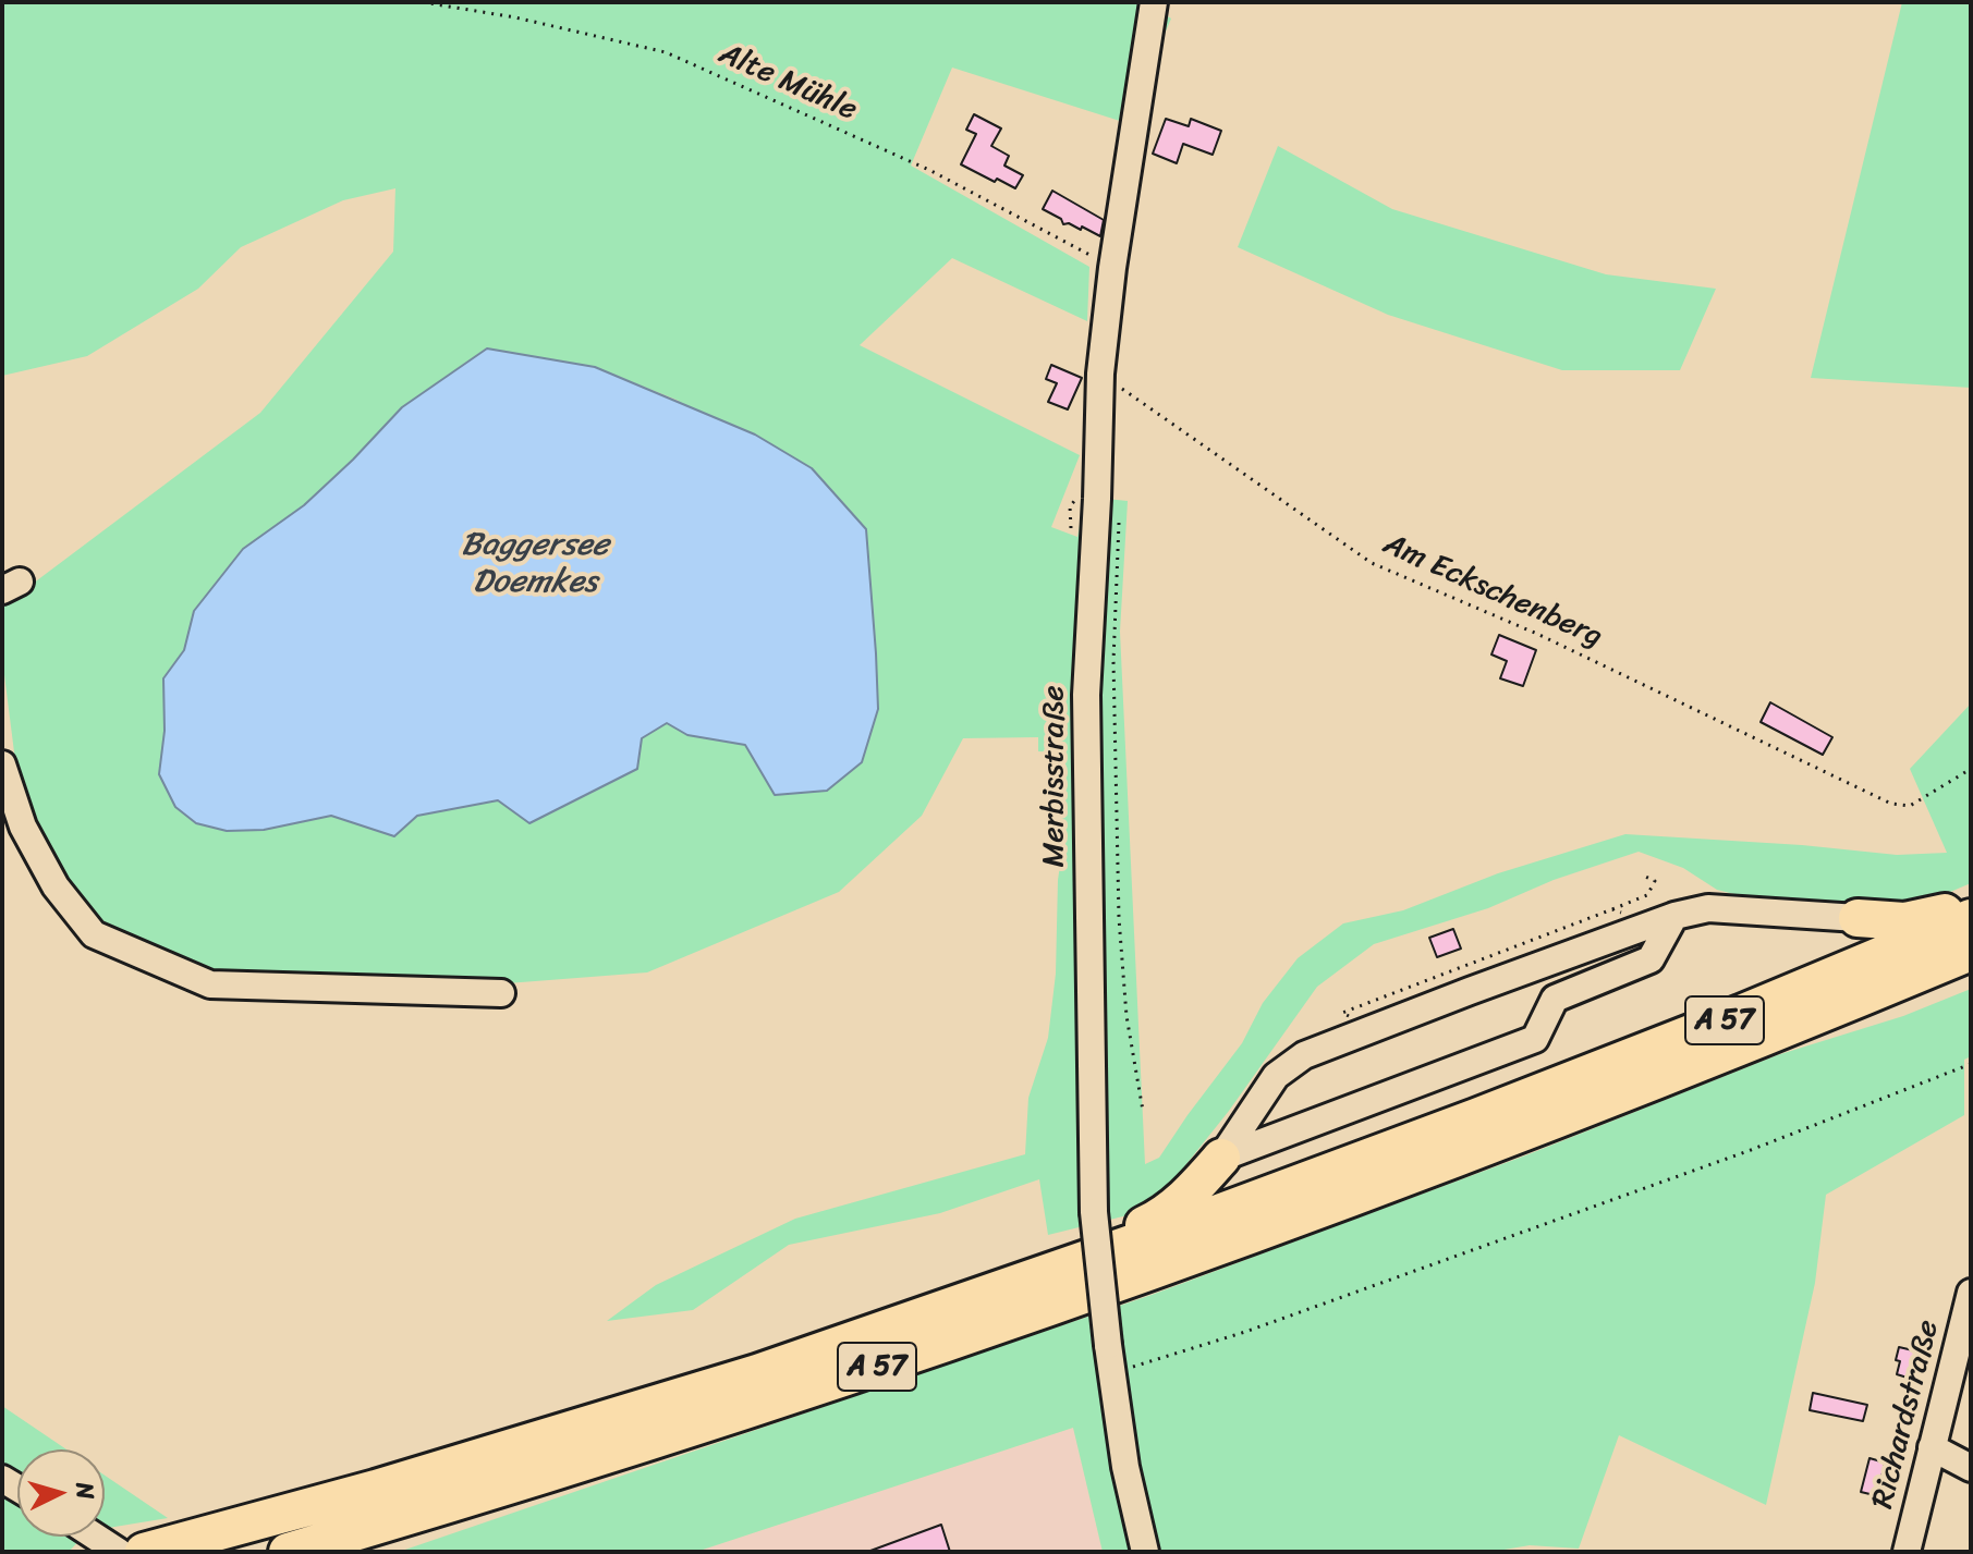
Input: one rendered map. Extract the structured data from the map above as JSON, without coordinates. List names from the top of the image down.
{
  "streets": {
    "highway": ["A 57"],
    "street": ["Merbisstraße", "Richardstraße"],
    "path": ["Alte Mühle", "Am Eckschenberg"]
  },
  "crossings": [
    ["Alte Mühle", "Merbisstraße"],
    ["Am Eckschenberg", "Merbisstraße"]
  ],
  "water": ["Baggersee Doemkes"],
  "north": "right"
}
